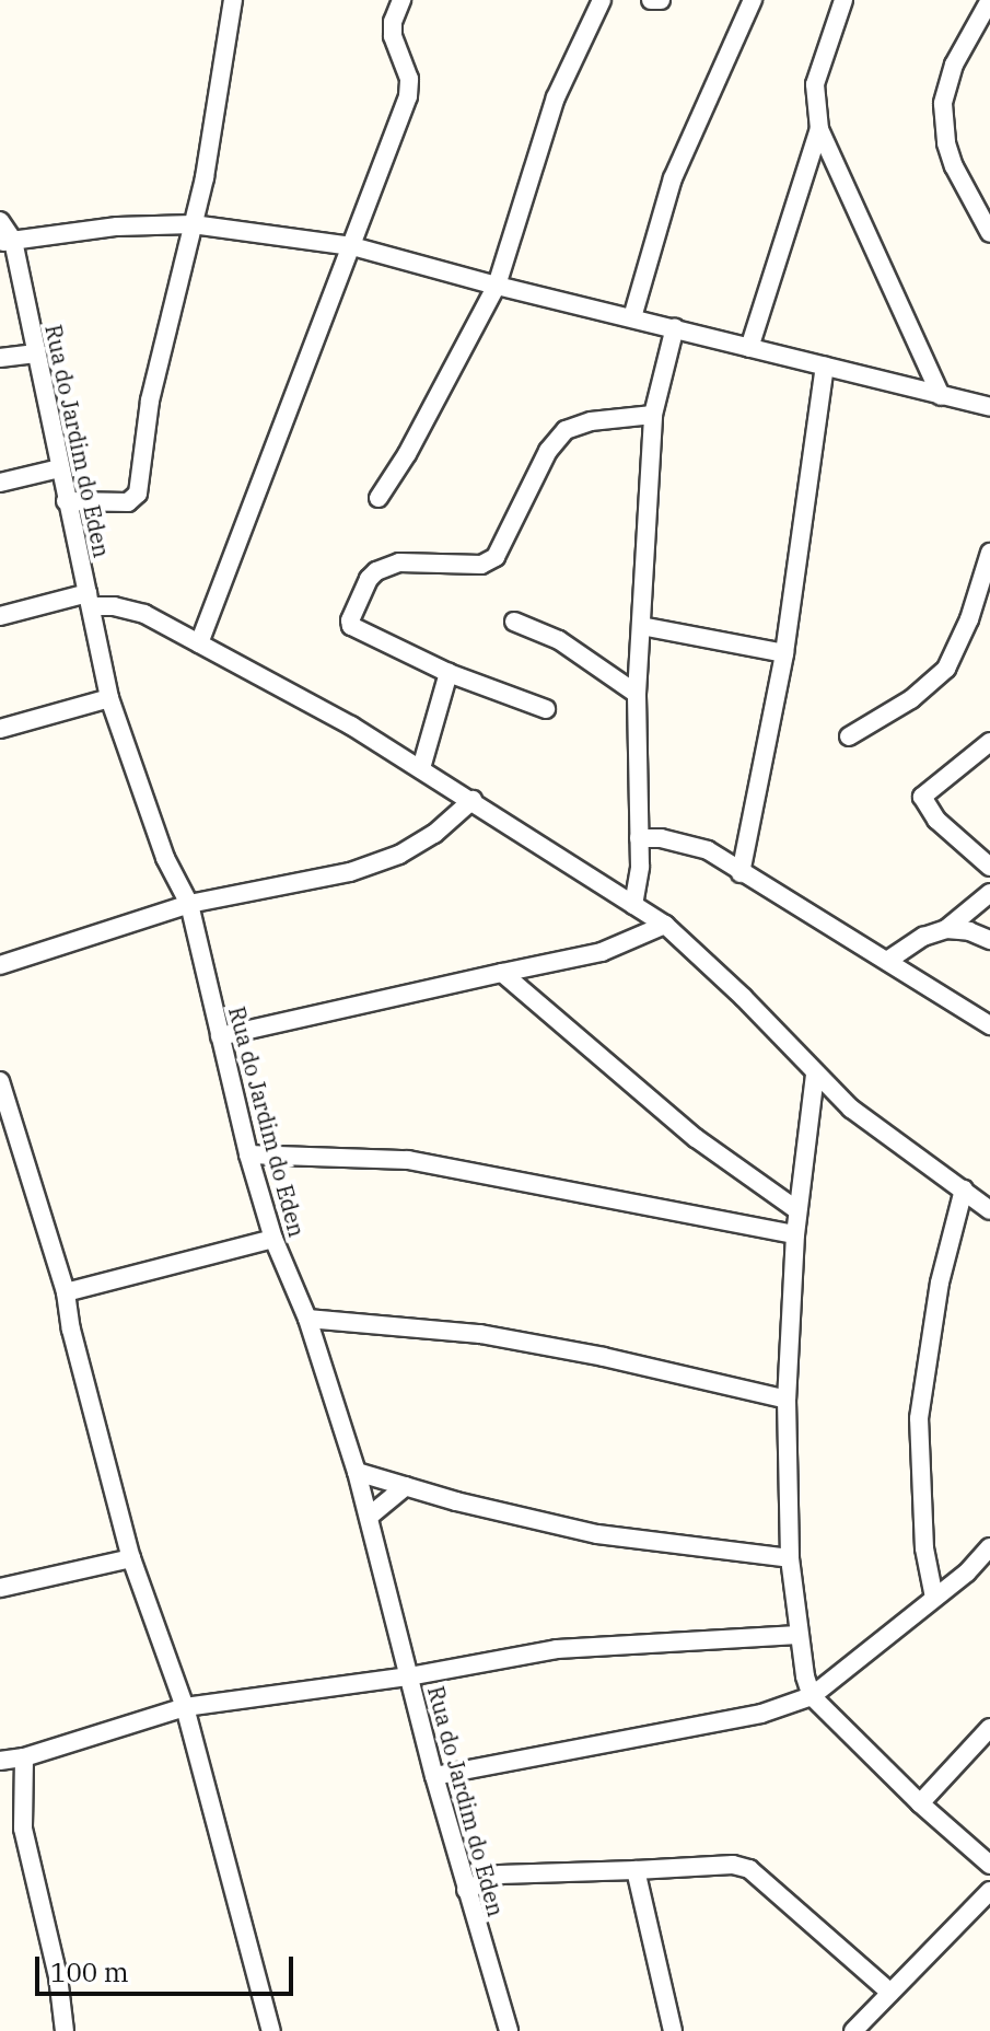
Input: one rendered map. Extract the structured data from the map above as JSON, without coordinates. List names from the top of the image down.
{
  "streets": {
    "street": ["Rua do Jardim do Eden"]
  },
  "scale_bar": "100 m"
}
